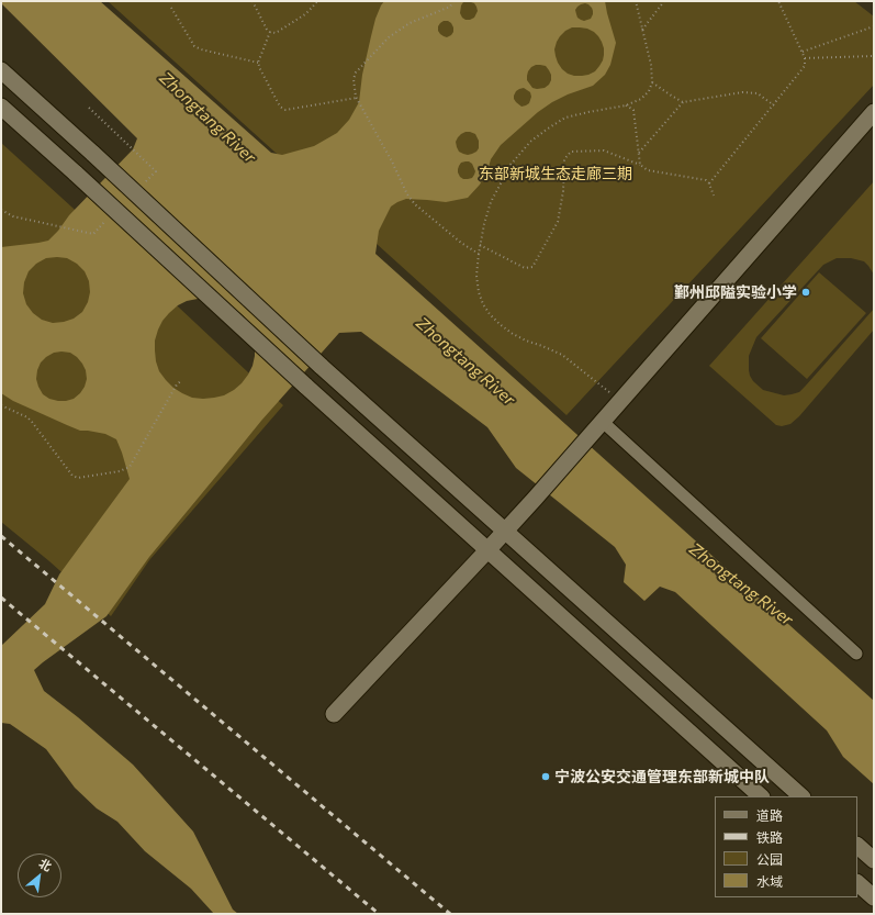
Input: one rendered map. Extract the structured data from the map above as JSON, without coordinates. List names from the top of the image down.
{
  "water": ["Zhongtang River"],
  "parks": ["东部新城生态走廊三期"],
  "places": ["鄞州邱隘实验小学", "宁波公安交通管理东部新城中队"],
  "legend": [
    "道路",
    "铁路",
    "公园",
    "水域"
  ],
  "north": "top right"
}
